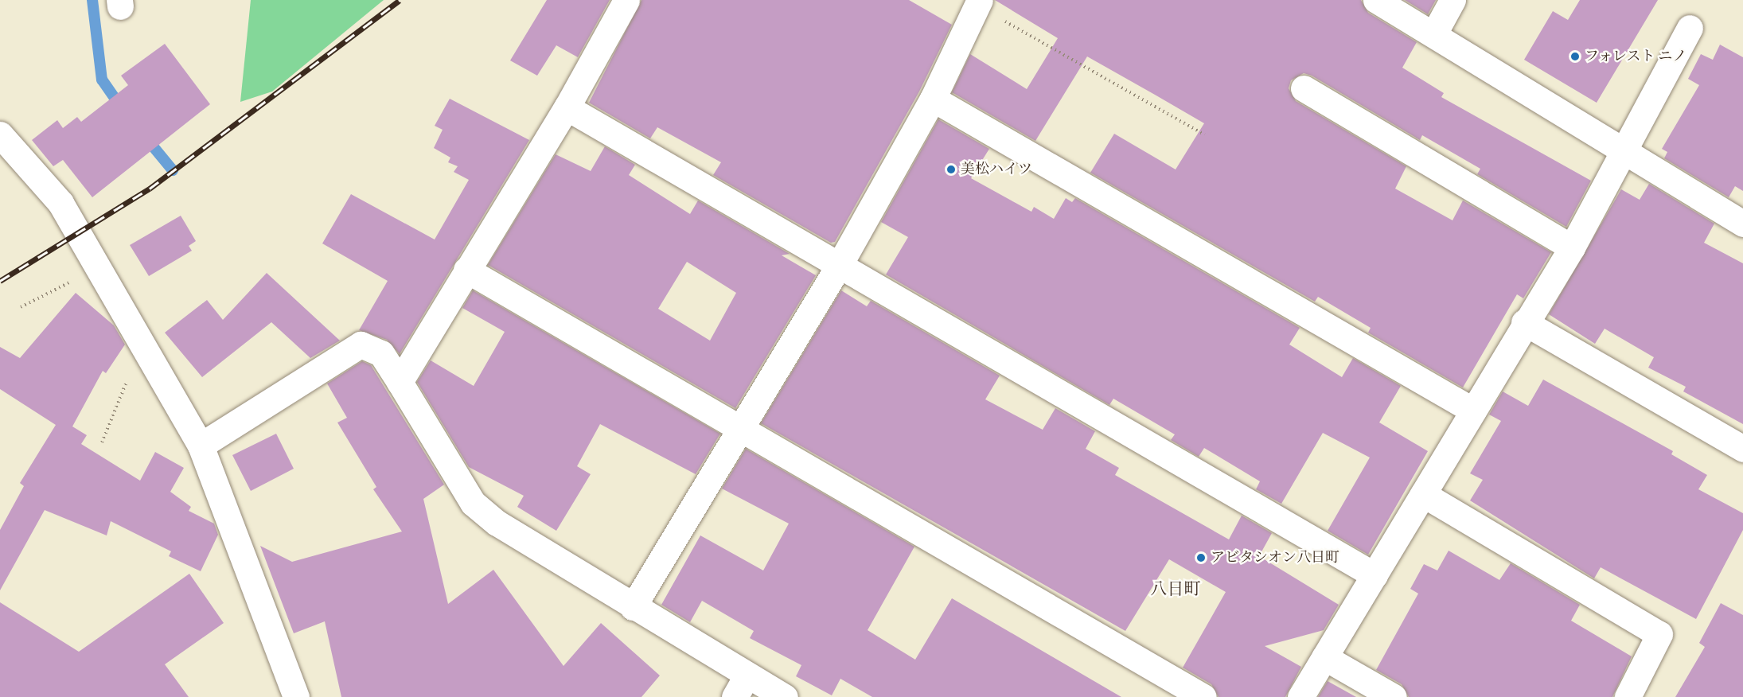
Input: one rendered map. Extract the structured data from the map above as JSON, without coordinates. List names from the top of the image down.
{
  "districts": ["八日町"],
  "places": ["フォレスト ニノ", "美松ハイツ", "アビタシオン八日町"]
}
